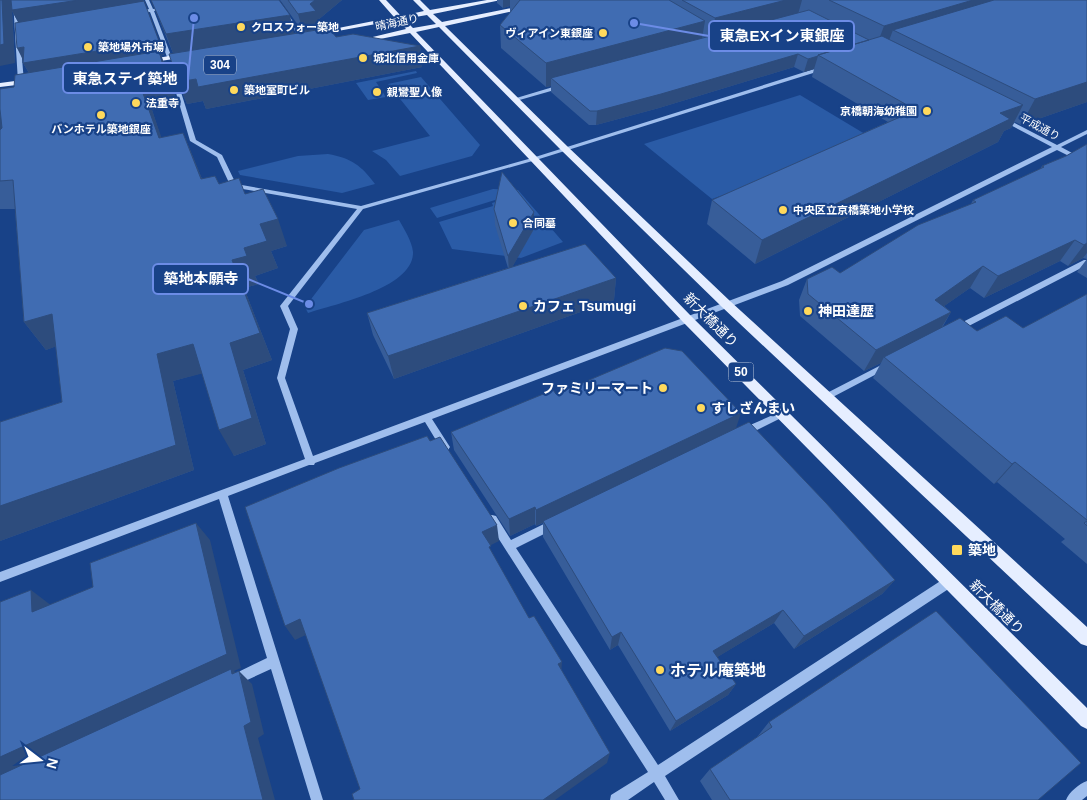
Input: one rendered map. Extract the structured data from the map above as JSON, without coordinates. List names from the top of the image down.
{
  "streets": {
    "main road": [
      "晴海通り",
      "304",
      "新大橋通り",
      "50"
    ],
    "street": ["平成通り"]
  },
  "crossings": [
    ["晴海通り", "新大橋通り"]
  ],
  "places": {
    "other": [
      "東急ステイ築地",
      "東急EXイン東銀座",
      "クロスフォー築地",
      "ヴィアイン東銀座",
      "築地場外市場",
      "城北信用金庫",
      "築地室町ビル",
      "親鸞聖人像",
      "法重寺",
      "京橋朝海幼稚園",
      "バンホテル築地銀座",
      "中央区立京橋築地小学校",
      "合同墓",
      "築地本願寺",
      "カフェ Tsumugi",
      "神田達歴",
      "ファミリーマート",
      "すしざんまい",
      "ホテル庵築地"
    ],
    "transit": ["築地"]
  },
  "north": "right"
}
